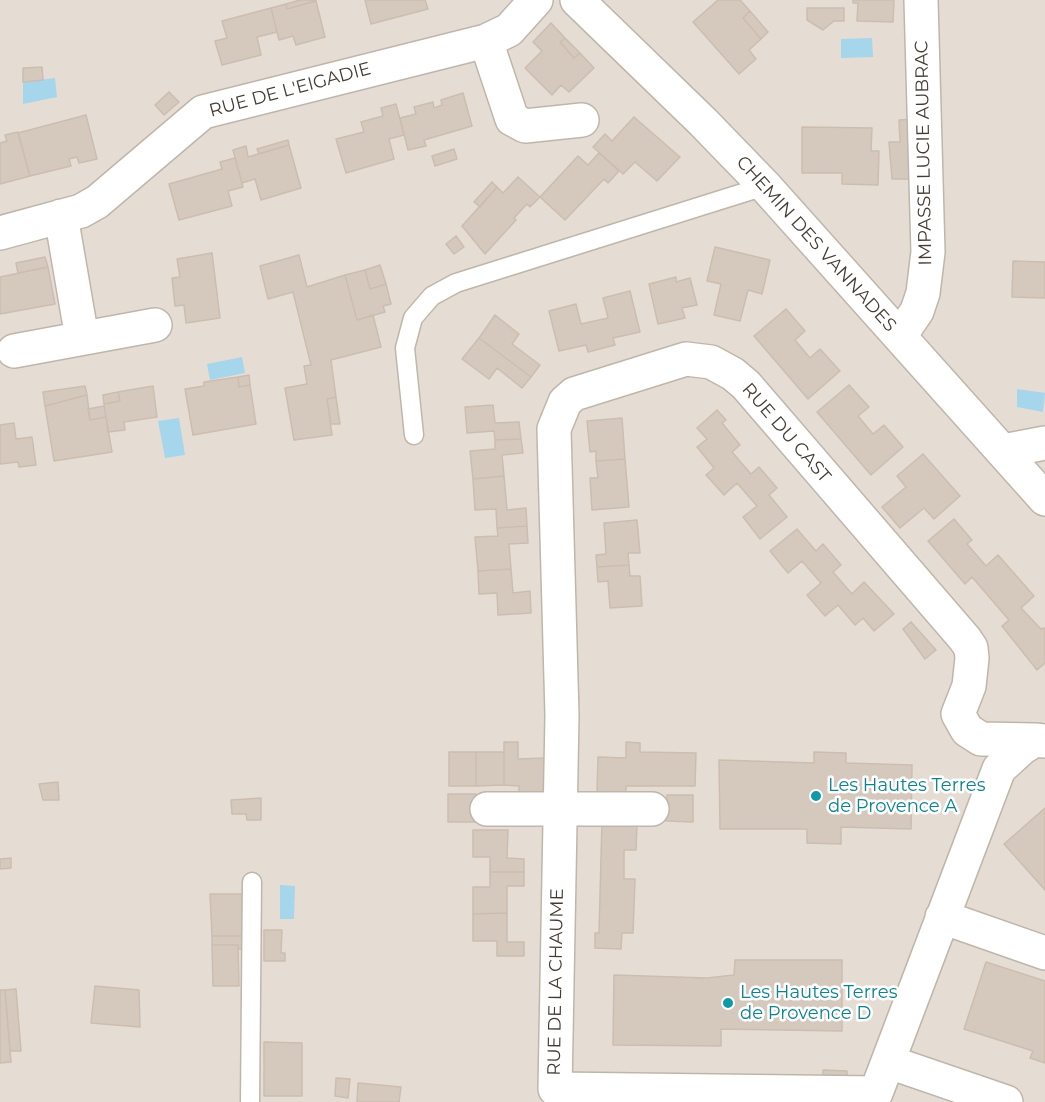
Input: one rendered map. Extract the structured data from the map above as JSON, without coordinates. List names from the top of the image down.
{
  "streets": {
    "street": [
      "RUE DE L'EIGADIE",
      "IMPASSE LUCIE AUBRAC",
      "CHEMIN DES VANNADES",
      "RUE DU CAST",
      "RUE DE LA CHAUME"
    ]
  },
  "crossings": [
    ["IMPASSE LUCIE AUBRAC", "CHEMIN DES VANNADES"],
    ["RUE DU CAST", "RUE DE LA CHAUME"]
  ],
  "places": ["Les Hautes Terres de Provence A", "Les Hautes Terres de Provence D"]
}
